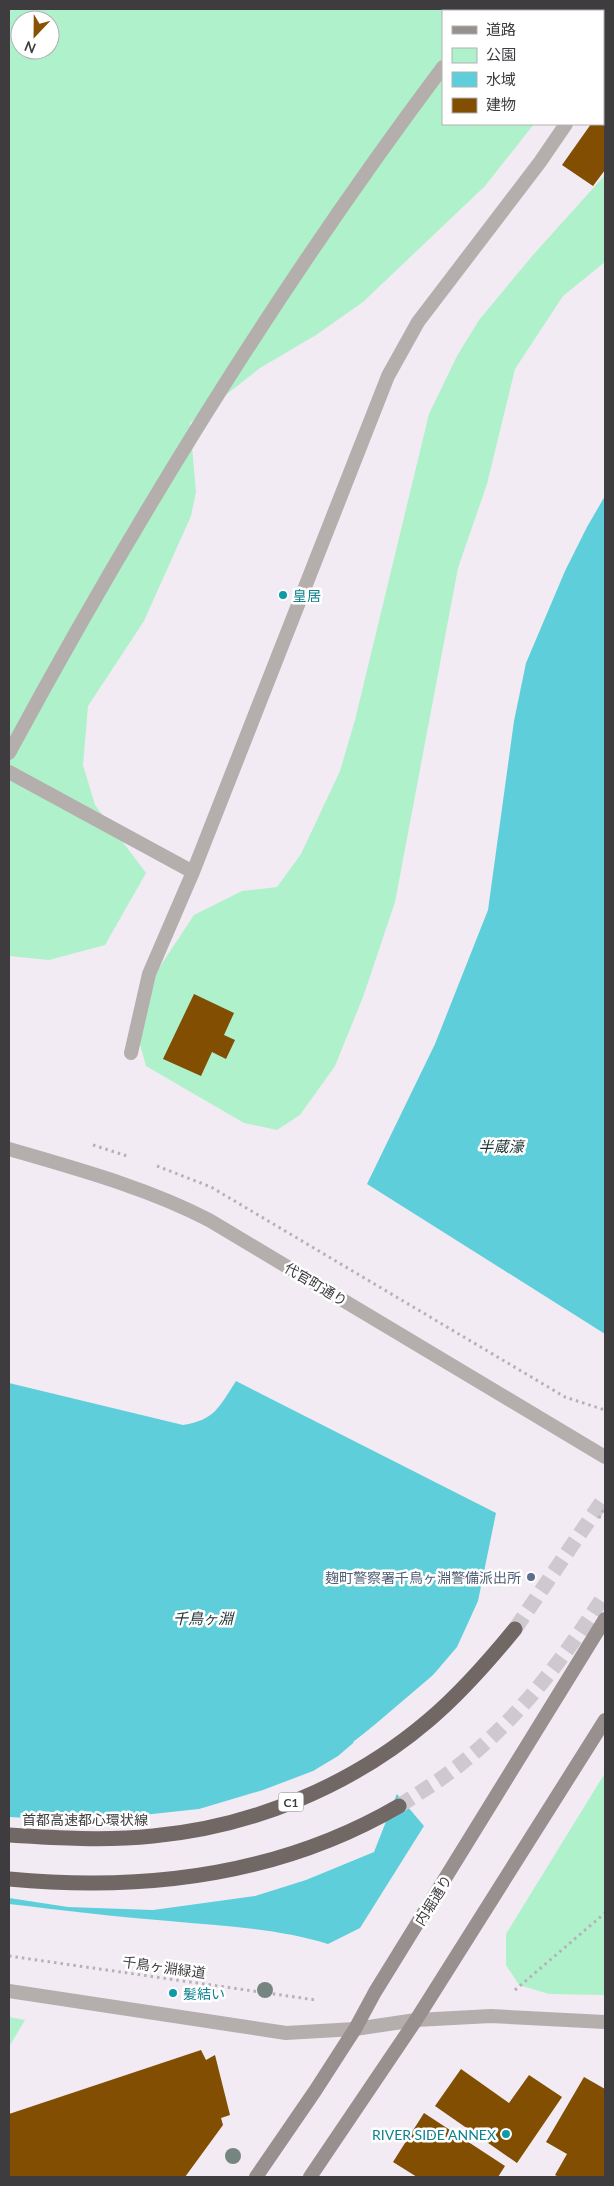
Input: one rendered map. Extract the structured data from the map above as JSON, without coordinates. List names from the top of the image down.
{
  "streets": {
    "highway": ["C1", "首都高速都心環状線"],
    "main road": ["内堀通り"],
    "street": ["代官町通り"],
    "path": ["千鳥ヶ淵緑道"]
  },
  "water": ["半蔵濠", "千鳥ヶ淵"],
  "places": [
    "皇居",
    "麹町警察署千鳥ヶ淵警備派出所",
    "髪結い",
    "RIVER SIDE ANNEX"
  ],
  "legend": [
    "道路",
    "公園",
    "水域",
    "建物"
  ],
  "north": "bottom"
}
